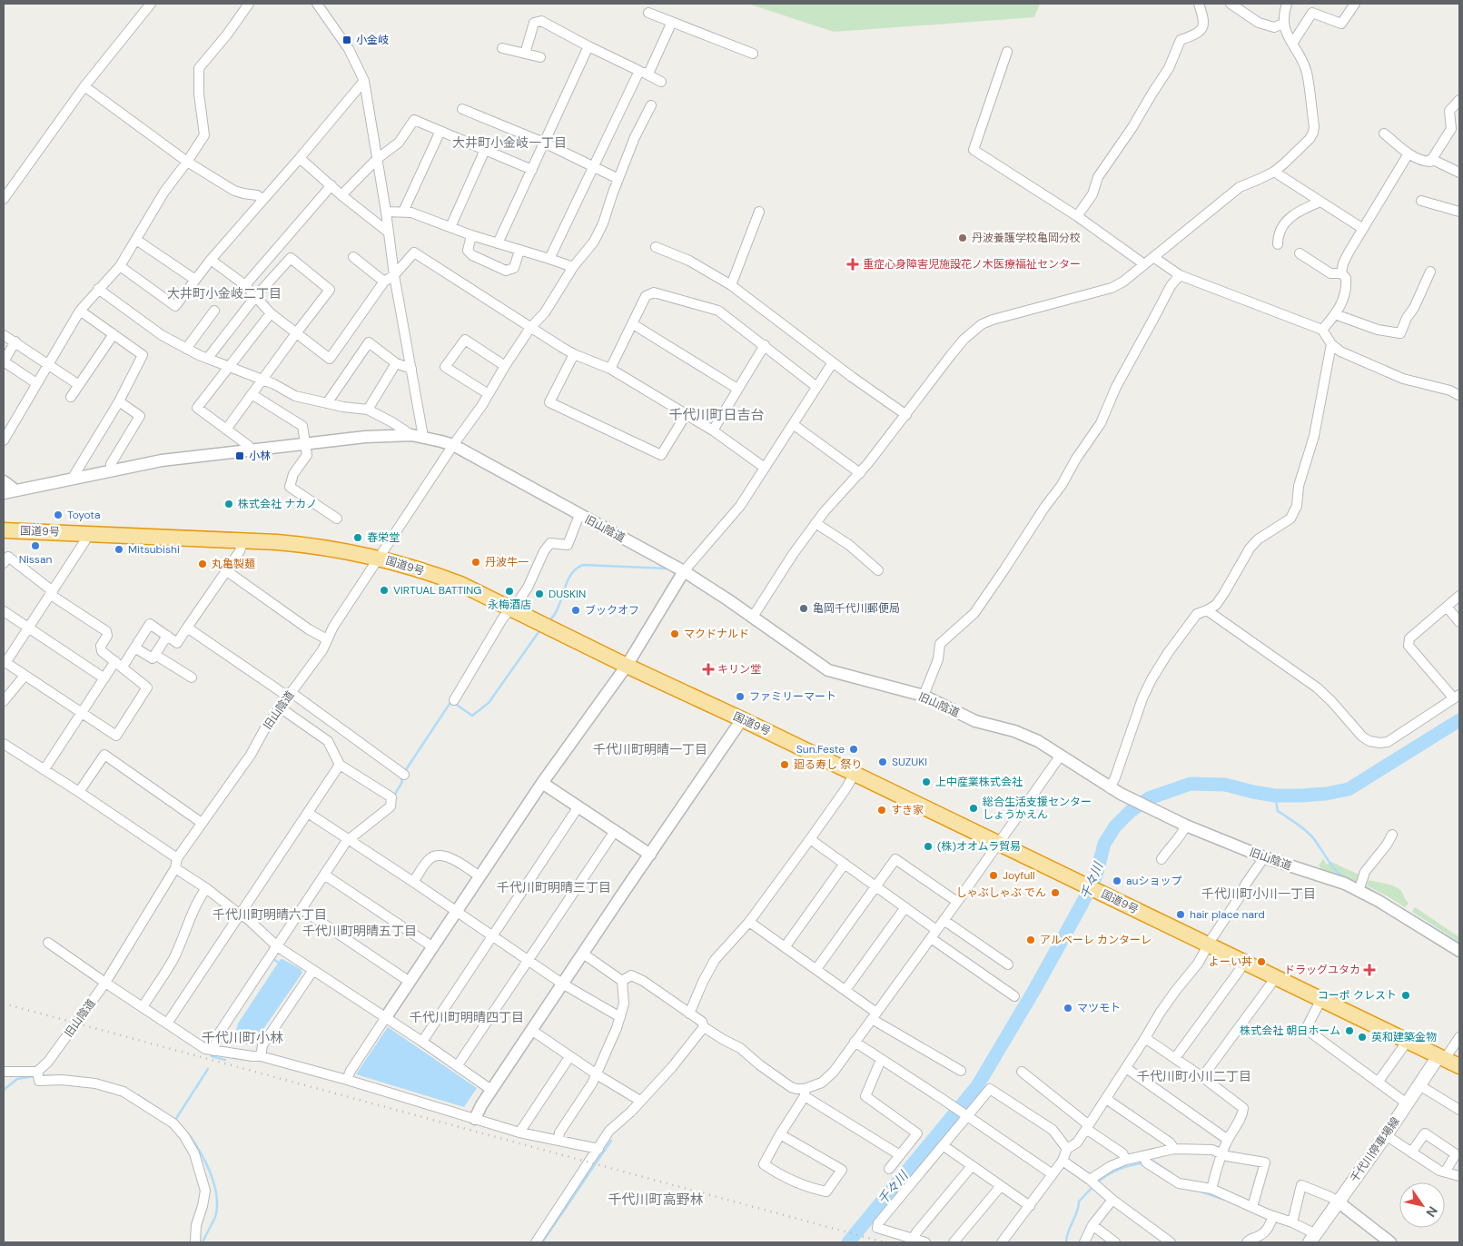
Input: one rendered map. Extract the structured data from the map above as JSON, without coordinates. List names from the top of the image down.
{
  "streets": {
    "highway": ["国道9号"],
    "main road": ["千代川停車場線"],
    "street": ["旧山陰道"]
  },
  "crossings": [
    ["旧山陰道", "国道9号"],
    ["国道9号", "千代川停車場線"]
  ],
  "districts": [
    "大井町小金岐一丁目",
    "大井町小金岐二丁目",
    "千代川町日吉台",
    "千代川町明晴一丁目",
    "千代川町明晴三丁目",
    "千代川町小川一丁目",
    "千代川町明晴六丁目",
    "千代川町明晴五丁目",
    "千代川町明晴四丁目",
    "千代川町小林",
    "千代川町小川二丁目",
    "千代川町高野林"
  ],
  "water": ["千々川"],
  "places": {
    "transit": ["小金岐", "小林"],
    "other": [
      "丹波養護学校亀岡分校",
      "株式会社 ナカノ",
      "Toyota",
      "春栄堂",
      "Nissan",
      "Mitsubishi",
      "丹波牛一",
      "丸亀製麺",
      "VIRTUAL BATTING",
      "永梅酒店",
      "DUSKIN",
      "亀岡千代川郵便局",
      "ブックオフ",
      "マクドナルド",
      "ファミリーマート",
      "Sun.Feste",
      "SUZUKI",
      "廻る寿し 祭り",
      "上中産業株式会社",
      "総合生活支援センター しょうかえん",
      "すき家",
      "(株)オオムラ貿易",
      "Joyfull",
      "auショップ",
      "しゃぶしゃぶ でん",
      "hair place nard",
      "アルベーレ カンターレ",
      "よーい丼",
      "コーポ クレスト",
      "マツモト",
      "株式会社 朝日ホーム",
      "英和建築金物"
    ],
    "health": ["重症心身障害児施設花ノ木医療福祉センター", "キリン堂", "ドラッグユタカ"]
  },
  "north": "bottom right"
}
